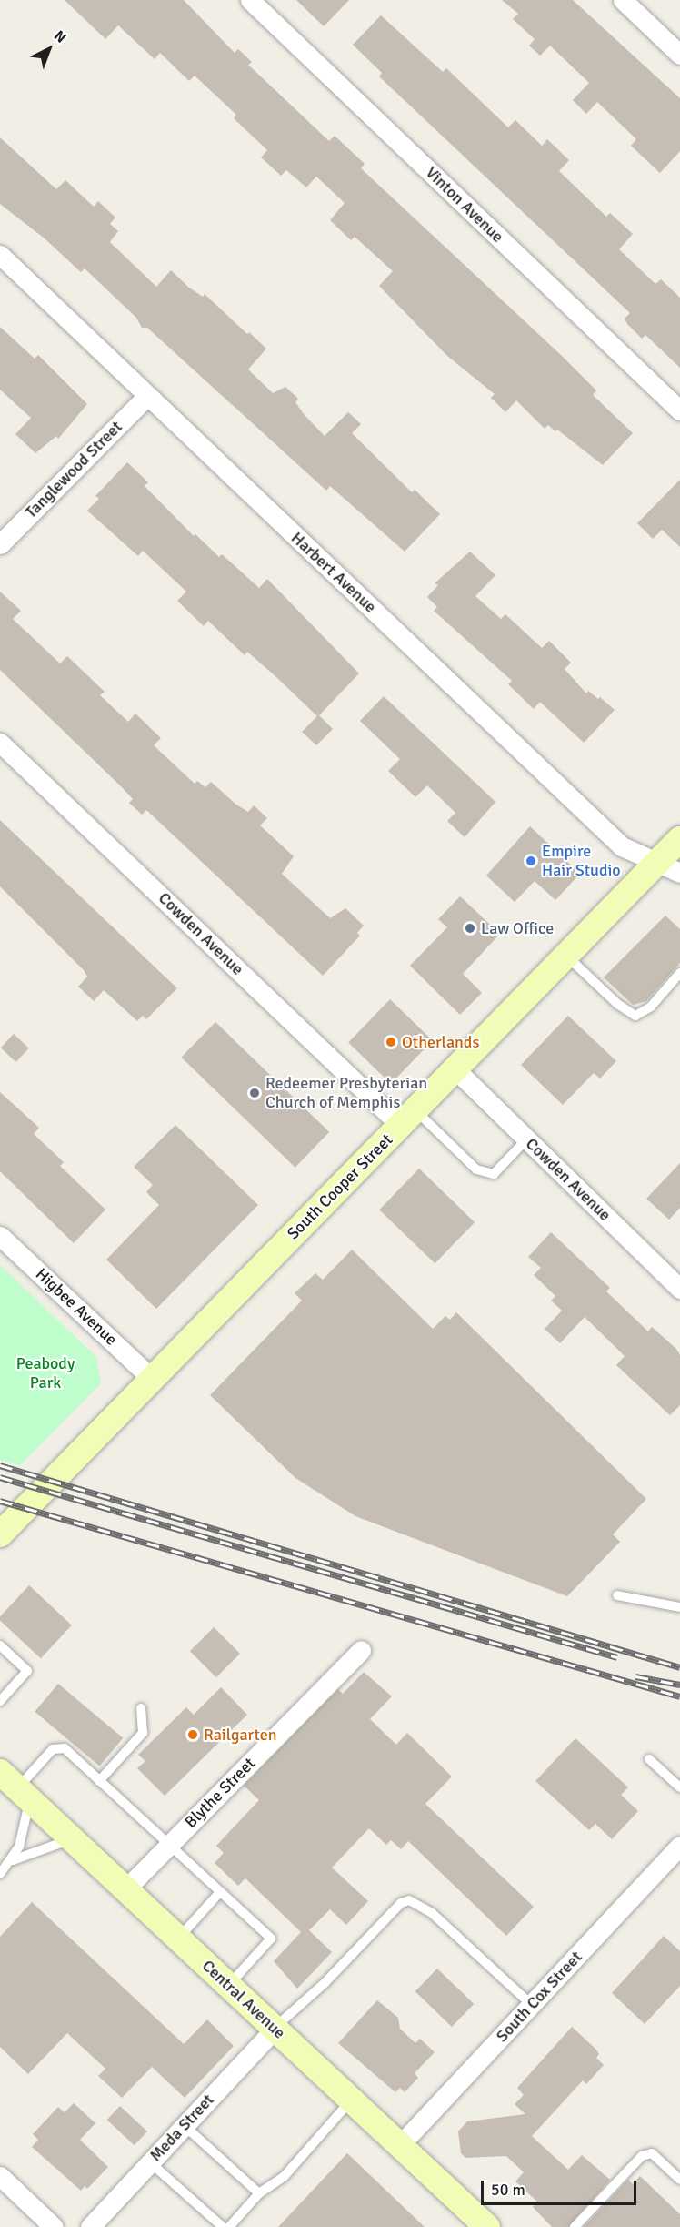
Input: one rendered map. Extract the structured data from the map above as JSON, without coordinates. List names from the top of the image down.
{
  "streets": {
    "main road": ["South Cooper Street", "Central Avenue"],
    "street": [
      "Vinton Avenue",
      "Tanglewood Street",
      "Harbert Avenue",
      "Cowden Avenue",
      "Higbee Avenue",
      "Blythe Street",
      "South Cox Street",
      "Meda Street"
    ]
  },
  "crossings": [
    ["Tanglewood Street", "Harbert Avenue"],
    ["Harbert Avenue", "South Cooper Street"],
    ["Cowden Avenue", "South Cooper Street"],
    ["South Cooper Street", "Higbee Avenue"],
    ["Blythe Street", "Central Avenue"],
    ["South Cox Street", "Central Avenue"],
    ["Central Avenue", "Meda Street"]
  ],
  "parks": ["Peabody Park"],
  "places": [
    "Empire Hair Studio",
    "Law Office",
    "Otherlands",
    "Redeemer Presbyterian Church of Memphis",
    "Railgarten"
  ],
  "scale_bar": "50 m",
  "north": "top right"
}
